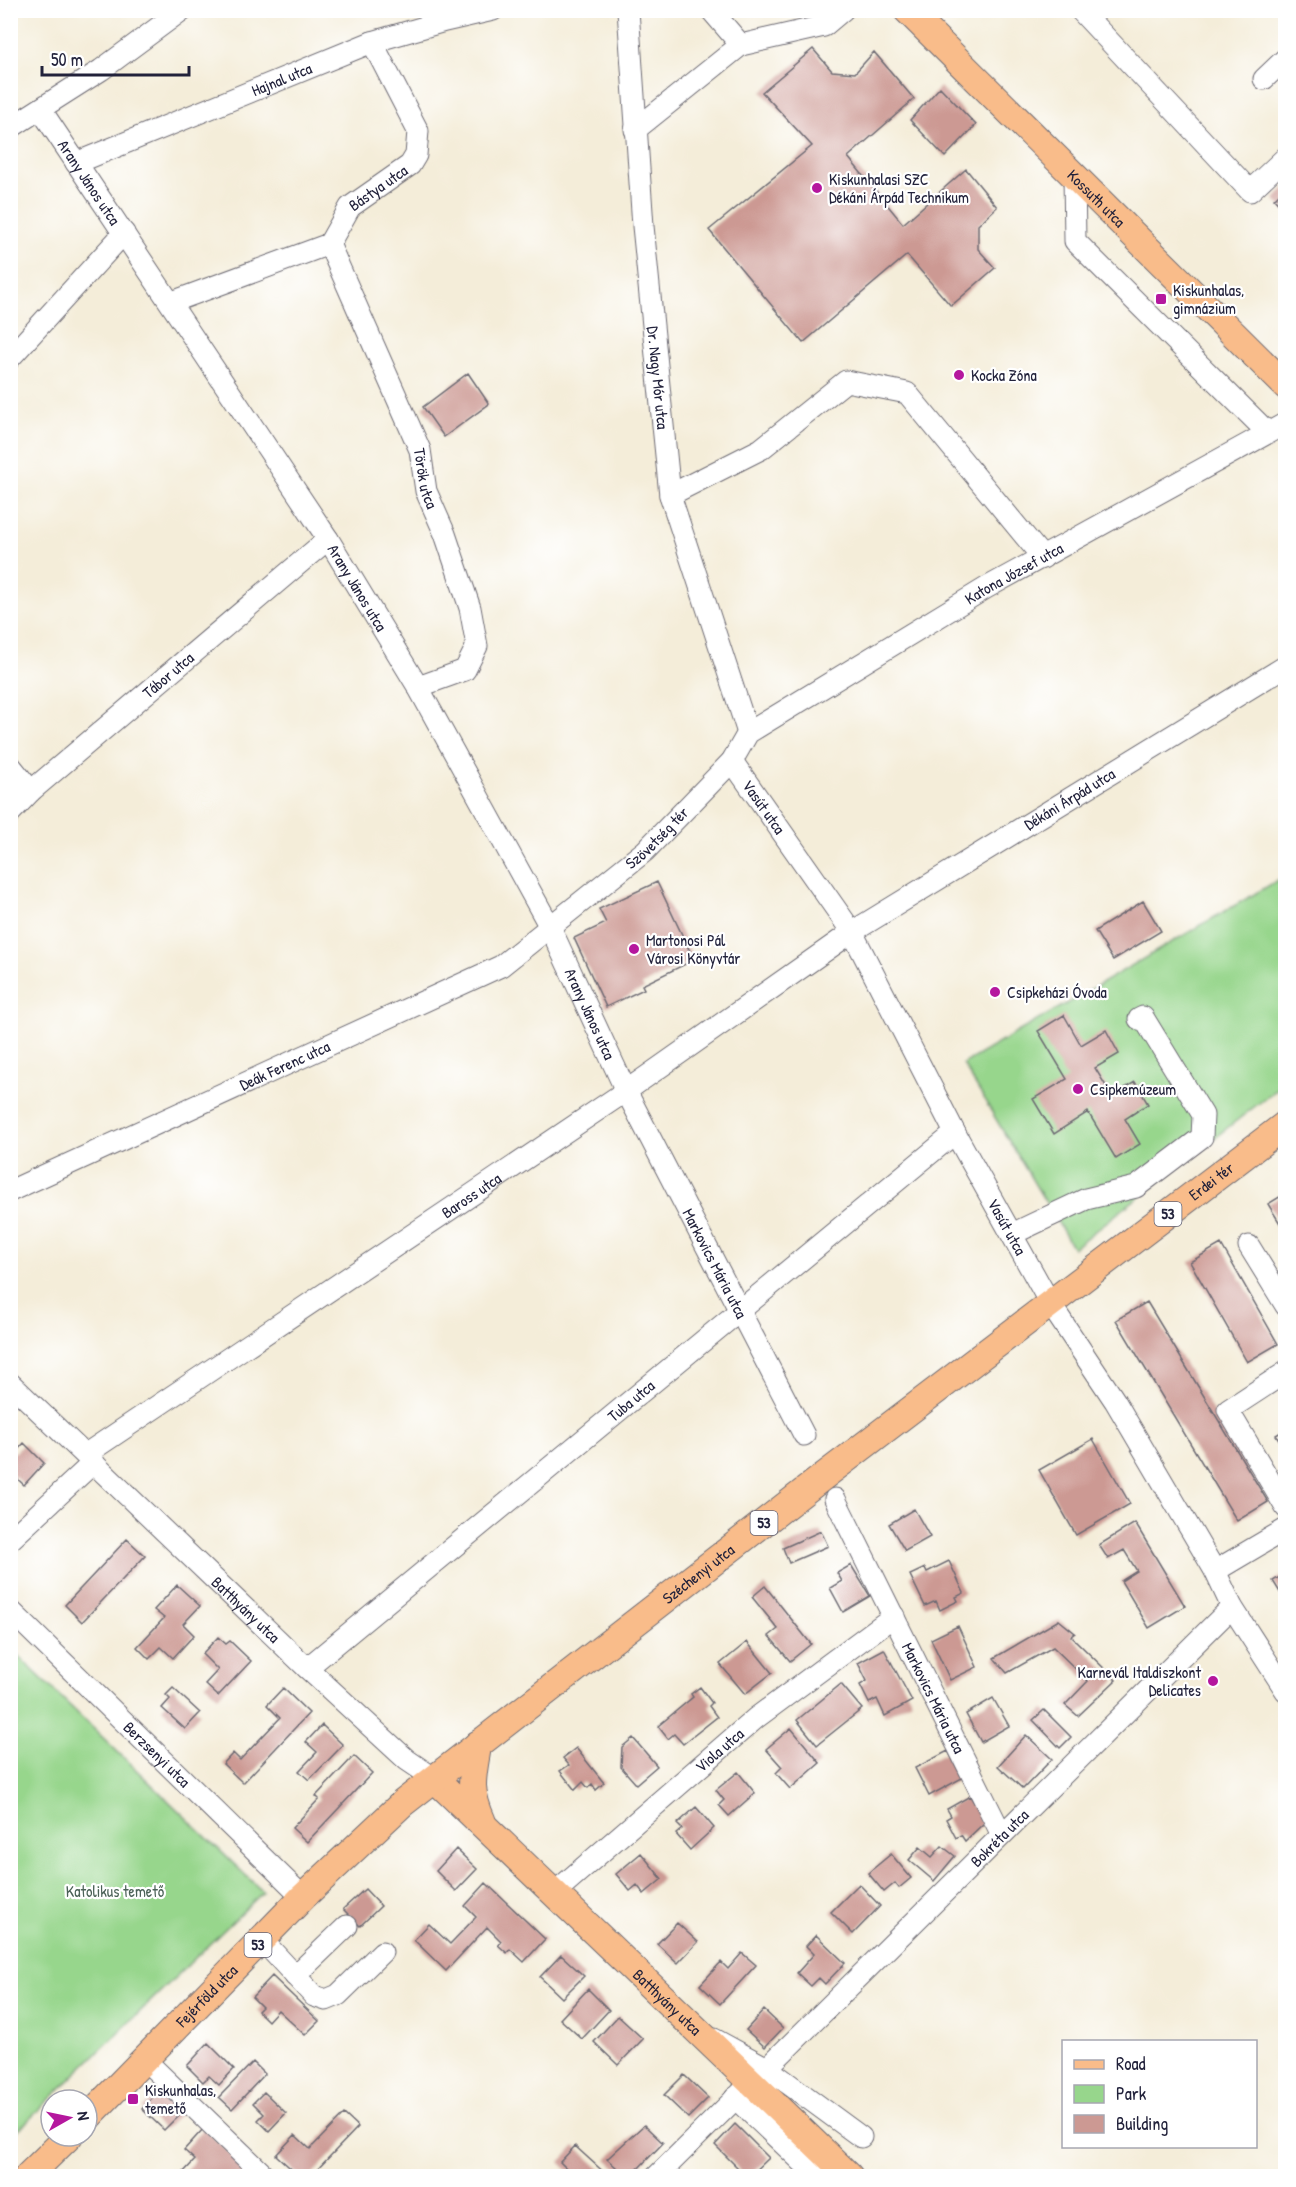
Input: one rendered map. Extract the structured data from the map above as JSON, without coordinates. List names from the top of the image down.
{
  "streets": {
    "main road": [
      "Kossuth utca",
      "Erdei tér",
      "53",
      "Széchenyi utca",
      "Batthyány utca",
      "Fejérföld utca"
    ],
    "street": [
      "Hajnal utca",
      "Arany János utca",
      "Bástya utca",
      "Dr. Nagy Mór utca",
      "Török utca",
      "Katona József utca",
      "Tábor utca",
      "Dékáni Árpád utca",
      "Vasút utca",
      "Szövetség tér",
      "Deák Ferenc utca",
      "Baross utca",
      "Markovics Mária utca",
      "Tuba utca",
      "Viola utca",
      "Berzsenyi utca",
      "Bokréta utca"
    ]
  },
  "crossings": [
    ["Hajnal utca", "Arany János utca"],
    ["Hajnal utca", "Bástya utca"],
    ["Arany János utca", "Török utca"],
    ["Arany János utca", "Tábor utca"],
    ["Arany János utca", "Szövetség tér"],
    ["Arany János utca", "Deák Ferenc utca"],
    ["Arany János utca", "Baross utca"],
    ["Arany János utca", "Markovics Mária utca"],
    ["Bástya utca", "Török utca"],
    ["Dr. Nagy Mór utca", "Katona József utca"],
    ["Dr. Nagy Mór utca", "Szövetség tér"],
    ["Katona József utca", "Szövetség tér"],
    ["Dékáni Árpád utca", "Vasút utca"],
    ["Dékáni Árpád utca", "Baross utca"],
    ["Vasút utca", "Szövetség tér"],
    ["Vasút utca", "Erdei tér"],
    ["Vasút utca", "Baross utca"],
    ["Vasút utca", "Tuba utca"],
    ["Vasút utca", "Széchenyi utca"],
    ["Vasút utca", "Bokréta utca"],
    ["Szövetség tér", "Deák Ferenc utca"],
    ["Erdei tér", "Széchenyi utca"],
    ["Baross utca", "Markovics Mária utca"],
    ["Baross utca", "Batthyány utca"],
    ["Markovics Mária utca", "Tuba utca"],
    ["Markovics Mária utca", "Viola utca"],
    ["Markovics Mária utca", "Bokréta utca"],
    ["Tuba utca", "Batthyány utca"],
    ["Széchenyi utca", "Batthyány utca"],
    ["Széchenyi utca", "Fejérföld utca"],
    ["Batthyány utca", "Viola utca"],
    ["Batthyány utca", "Bokréta utca"],
    ["Batthyány utca", "Fejérföld utca"],
    ["Berzsenyi utca", "Fejérföld utca"]
  ],
  "parks": ["Katolikus temető"],
  "places": {
    "other": [
      "Kiskunhalasi SZC Dékáni Árpád Technikum",
      "Kocka Zóna",
      "Martonosi Pál Városi Könyvtár",
      "Csipkeházi Óvoda",
      "Csipkemúzeum",
      "Karnevál Italdiszkont Delicates"
    ],
    "transit": ["Kiskunhalas, gimnázium", "Kiskunhalas, temető"]
  },
  "legend": ["Road", "Park", "Building"],
  "scale_bar": "50 m",
  "north": "right"
}
